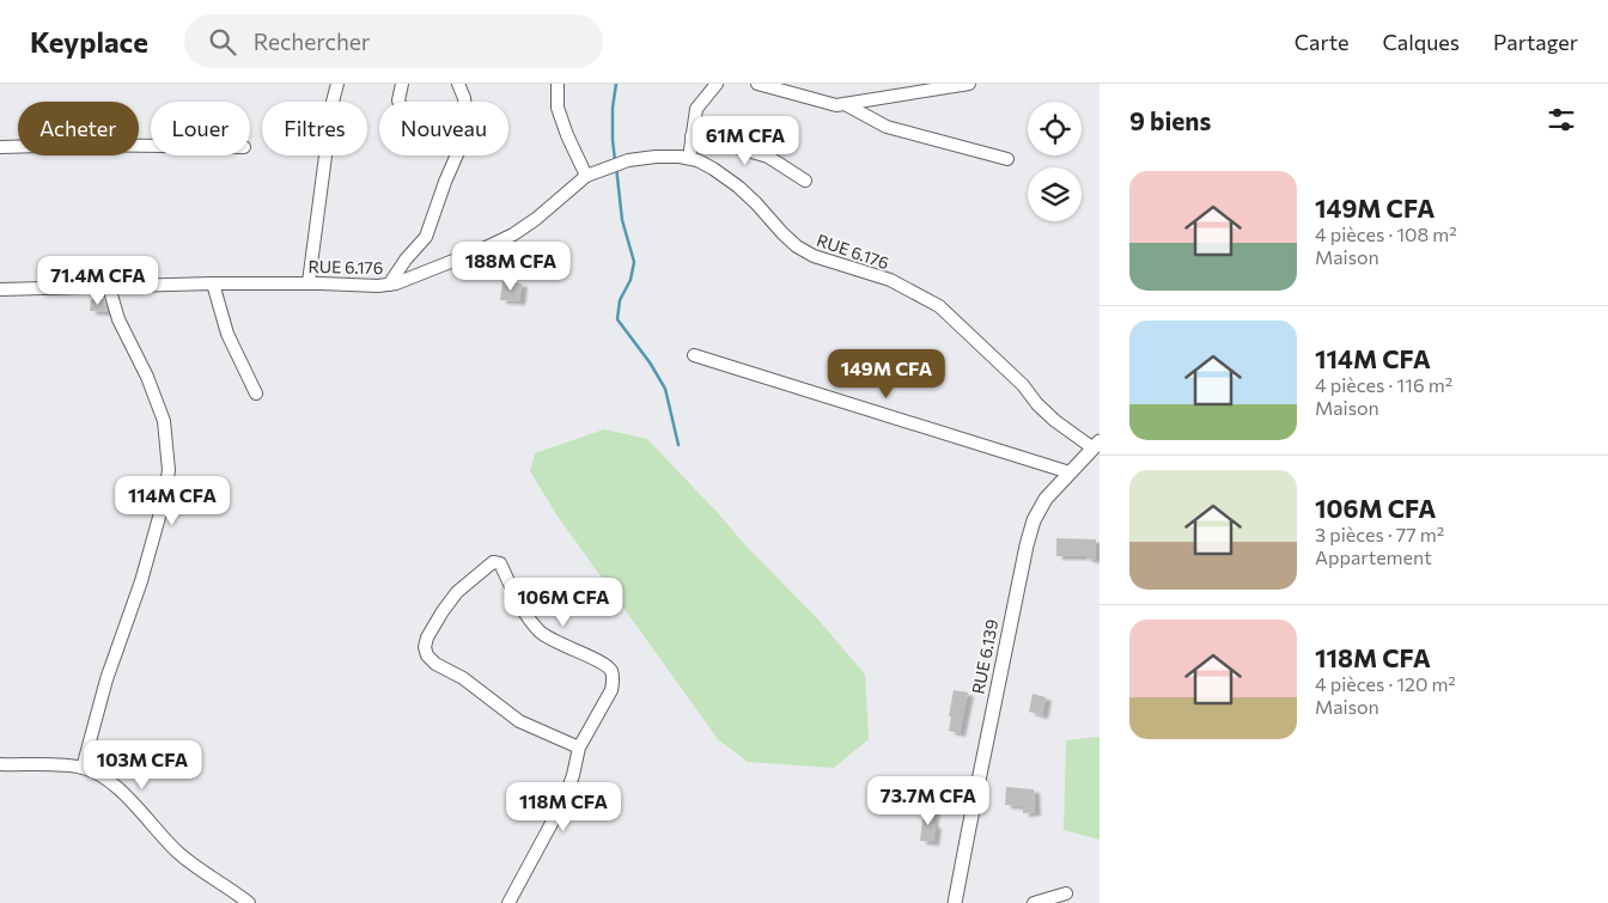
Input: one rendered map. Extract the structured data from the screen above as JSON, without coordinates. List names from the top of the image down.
{
  "streets": {
    "street": ["RUE 6.176", "RUE 6.139"]
  },
  "crossings": [
    ["RUE 6.176", "RUE 6.139"]
  ],
  "page": {
    "header": "Keyplace",
    "search": "Rechercher",
    "nav": ["Carte", "Calques", "Partager"],
    "heading": "9 biens",
    "chip": [
      "Acheter",
      "Louer",
      "Filtres",
      "Nouveau"
    ],
    "price": [
      "61M CFA",
      "188M CFA",
      "71.4M CFA",
      "149M CFA",
      "114M CFA",
      "106M CFA",
      "103M CFA",
      "73.7M CFA",
      "118M CFA"
    ],
    "list": [
      {
        "name": "149M CFA",
        "note": "4 pièces · 108 m² · Maison"
      },
      {
        "name": "114M CFA",
        "note": "4 pièces · 116 m² · Maison"
      },
      {
        "name": "106M CFA",
        "note": "3 pièces · 77 m² · Appartement"
      },
      {
        "name": "118M CFA",
        "note": "4 pièces · 120 m² · Maison"
      }
    ]
  }
}
